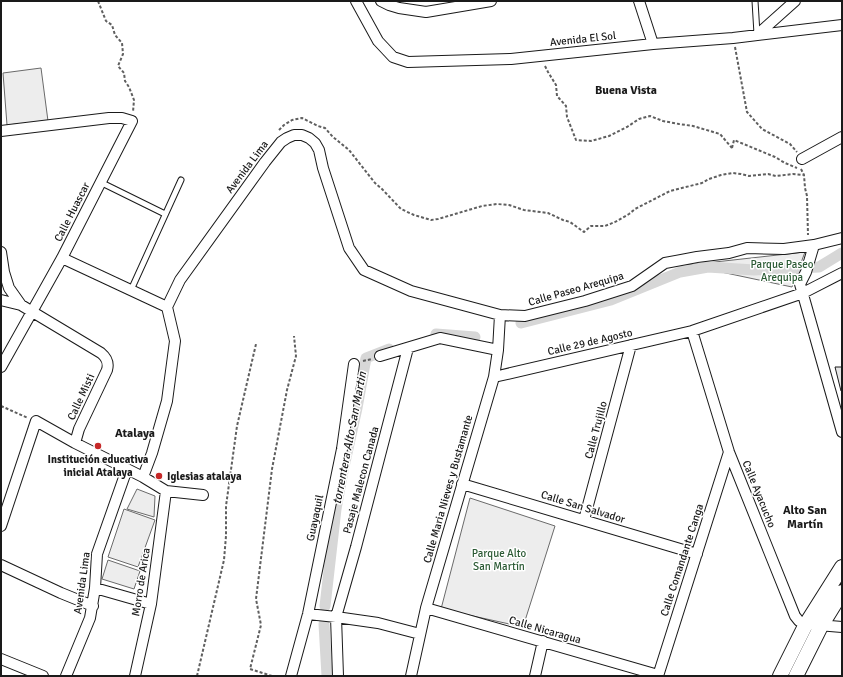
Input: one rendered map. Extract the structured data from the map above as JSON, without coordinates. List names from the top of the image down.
{
  "streets": {
    "street": [
      "Avenida El Sol",
      "Avenida Lima",
      "Calle Huascar",
      "Calle Paseo Arequipa",
      "Calle 29 de Agosto",
      "Calle Misti",
      "Calle Trujillo",
      "Pasaje Malecon Canada",
      "Calle Maria Nieves y Bustamante",
      "Calle Ayacucho",
      "Calle San Salvador",
      "Guayaquil",
      "Calle Comandante Canga",
      "Morro de Arica",
      "Calle Nicaragua"
    ]
  },
  "crossings": [
    ["Avenida Lima", "Calle Paseo Arequipa"],
    ["Avenida Lima", "Calle Maria Nieves y Bustamante"],
    ["Calle Huascar", "Calle Misti"],
    ["Calle Paseo Arequipa", "Calle Maria Nieves y Bustamante"],
    ["Calle 29 de Agosto", "Calle Trujillo"],
    ["Calle 29 de Agosto", "Calle Maria Nieves y Bustamante"],
    ["Calle 29 de Agosto", "Calle Ayacucho"],
    ["Calle Trujillo", "Calle San Salvador"],
    ["Calle Maria Nieves y Bustamante", "Calle San Salvador"],
    ["Calle Maria Nieves y Bustamante", "Calle Nicaragua"],
    ["Calle Ayacucho", "Calle Comandante Canga"],
    ["Calle San Salvador", "Calle Comandante Canga"],
    ["Calle Comandante Canga", "Calle Nicaragua"]
  ],
  "districts": ["Buena Vista", "Atalaya", "Alto San Martín"],
  "water": ["torrentera Alto San Martin"],
  "parks": ["Parque Paseo Arequipa", "Parque Alto San Martín"],
  "places": ["Institución educativa inicial Atalaya", "Iglesias atalaya"]
}
